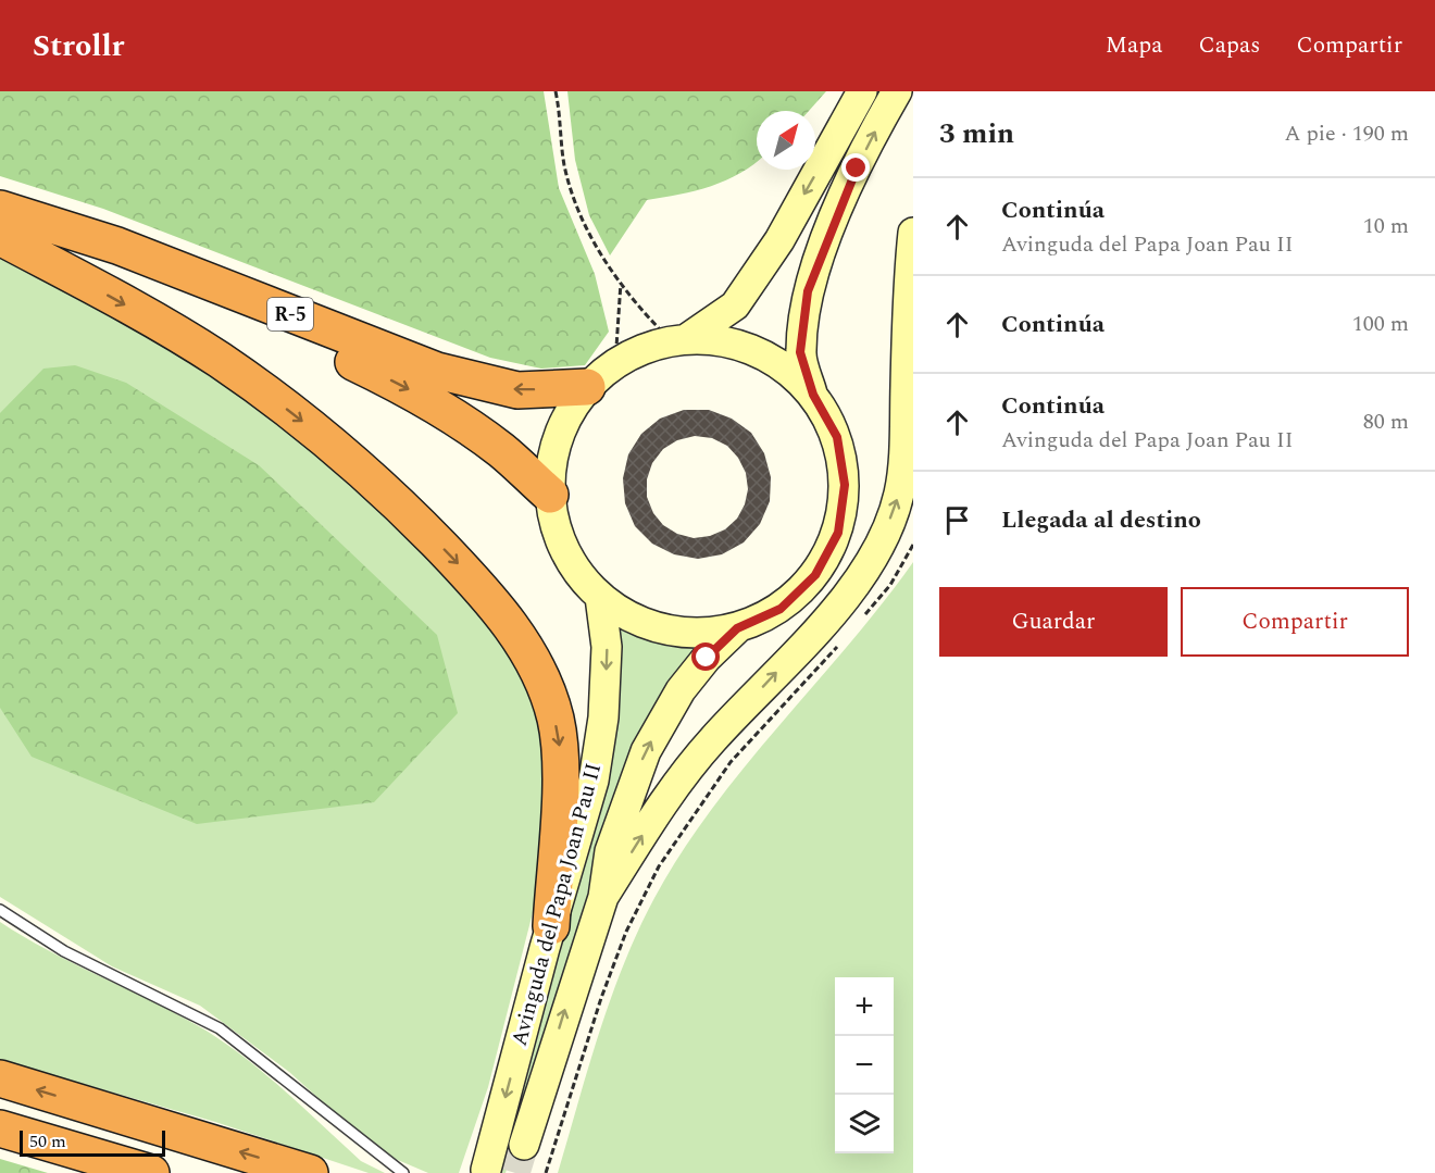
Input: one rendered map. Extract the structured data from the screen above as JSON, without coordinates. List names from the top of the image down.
{
  "streets": {
    "highway": ["R-5"],
    "main road": ["Avinguda del Papa Joan Pau II"]
  },
  "scale_bar": "50 m",
  "north": "top right",
  "page": {
    "header": "Strollr",
    "nav": ["Mapa", "Capas", "Compartir"],
    "heading": ["3 min", "A pie · 190 m"],
    "list": [
      ["Continúa", "Avinguda del Papa Joan Pau II", "10 m"],
      ["Continúa", "100 m"],
      ["Continúa", "Avinguda del Papa Joan Pau II", "80 m"],
      "Llegada al destino"
    ],
    "buttons": ["Guardar", "Compartir"],
    "map_buttons": ["+", "−"],
    "scale": "50 m"
  }
}
